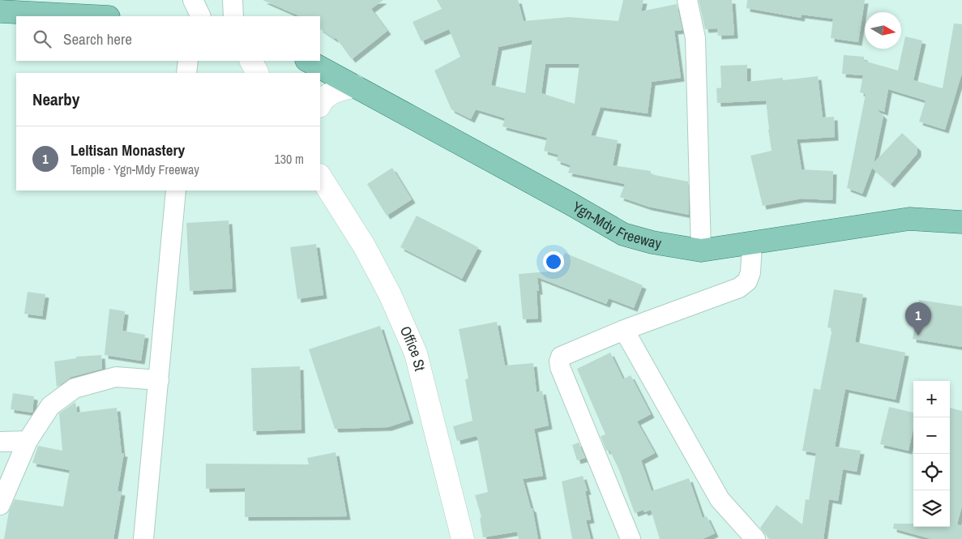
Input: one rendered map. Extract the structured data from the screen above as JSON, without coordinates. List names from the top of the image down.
{
  "streets": {
    "main road": ["Ygn-Mdy Freeway"],
    "street": ["Office St"]
  },
  "north": "right",
  "page": {
    "search": "Search here",
    "heading": "Nearby",
    "list": [
      {
        "mark": "1",
        "name": "Leltisan Monastery",
        "note": "Temple · Ygn-Mdy Freeway",
        "value": "130 m"
      }
    ],
    "pins": "1",
    "map_buttons": ["+", "−"]
  }
}
